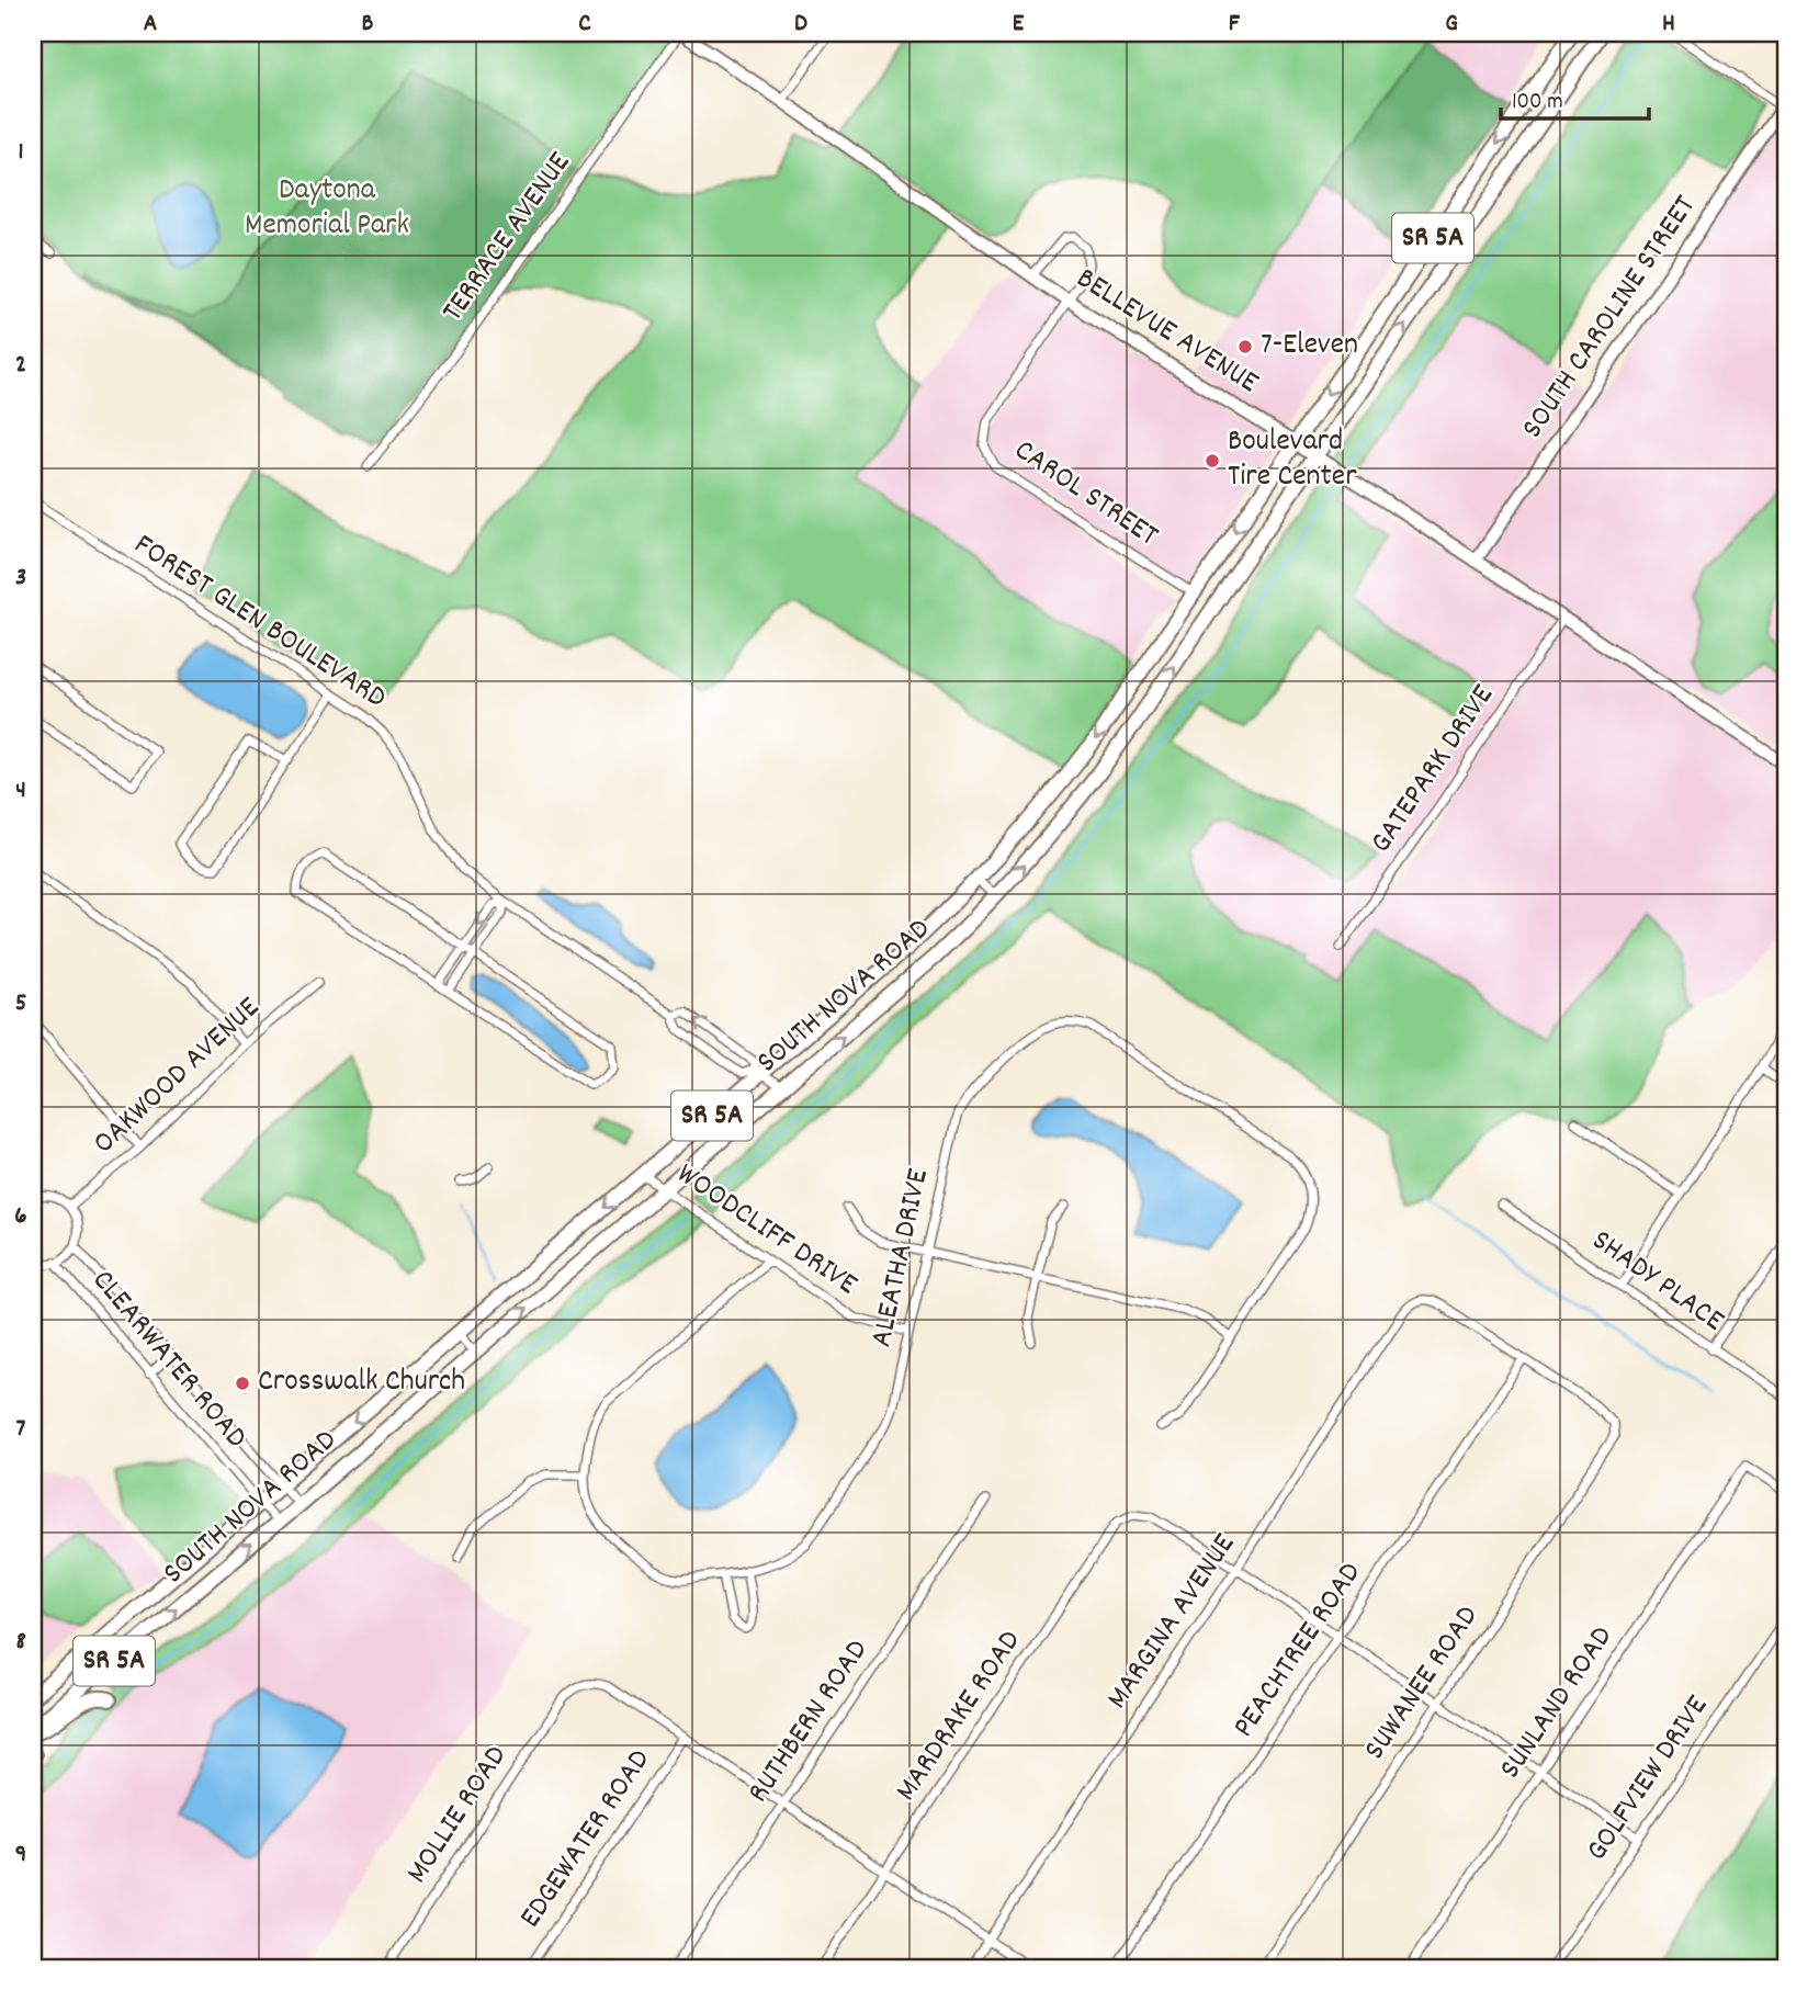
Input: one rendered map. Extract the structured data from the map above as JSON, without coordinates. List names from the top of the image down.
{
  "streets": {
    "main road": ["SR 5A", "SOUTH NOVA ROAD"],
    "street": [
      "TERRACE AVENUE",
      "SOUTH CAROLINE STREET",
      "BELLEVUE AVENUE",
      "CAROL STREET",
      "FOREST GLEN BOULEVARD",
      "GATEPARK DRIVE",
      "OAKWOOD AVENUE",
      "WOODCLIFF DRIVE",
      "ALEATHA DRIVE",
      "SHADY PLACE",
      "CLEARWATER ROAD",
      "MARGINA AVENUE",
      "PEACHTREE ROAD",
      "SUWANEE ROAD",
      "SUNLAND ROAD",
      "MARDRAKE ROAD",
      "RUTHBERN ROAD",
      "GOLFVIEW DRIVE",
      "MOLLIE ROAD",
      "EDGEWATER ROAD"
    ]
  },
  "crossings": [
    ["TERRACE AVENUE", "BELLEVUE AVENUE"],
    ["SR 5A", "BELLEVUE AVENUE"],
    ["SR 5A", "SOUTH NOVA ROAD"],
    ["SOUTH CAROLINE STREET", "BELLEVUE AVENUE"],
    ["BELLEVUE AVENUE", "CAROL STREET"],
    ["BELLEVUE AVENUE", "GATEPARK DRIVE"],
    ["BELLEVUE AVENUE", "SOUTH NOVA ROAD"],
    ["CAROL STREET", "SOUTH NOVA ROAD"],
    ["FOREST GLEN BOULEVARD", "SOUTH NOVA ROAD"],
    ["SOUTH NOVA ROAD", "WOODCLIFF DRIVE"],
    ["SOUTH NOVA ROAD", "CLEARWATER ROAD"],
    ["WOODCLIFF DRIVE", "ALEATHA DRIVE"],
    ["MARGINA AVENUE", "PEACHTREE ROAD"],
    ["MARGINA AVENUE", "SUWANEE ROAD"],
    ["MARGINA AVENUE", "MARDRAKE ROAD"],
    ["PEACHTREE ROAD", "SUWANEE ROAD"],
    ["MOLLIE ROAD", "EDGEWATER ROAD"]
  ],
  "parks": ["Daytona Memorial Park"],
  "places": ["7-Eleven", "Boulevard Tire Center", "Crosswalk Church"],
  "scale_bar": "100 m",
  "grid": {
    "columns": [
      "A",
      "B",
      "C",
      "D",
      "E",
      "F",
      "G",
      "H"
    ],
    "rows": [
      "1",
      "2",
      "3",
      "4",
      "5",
      "6",
      "7",
      "8",
      "9"
    ]
  }
}
